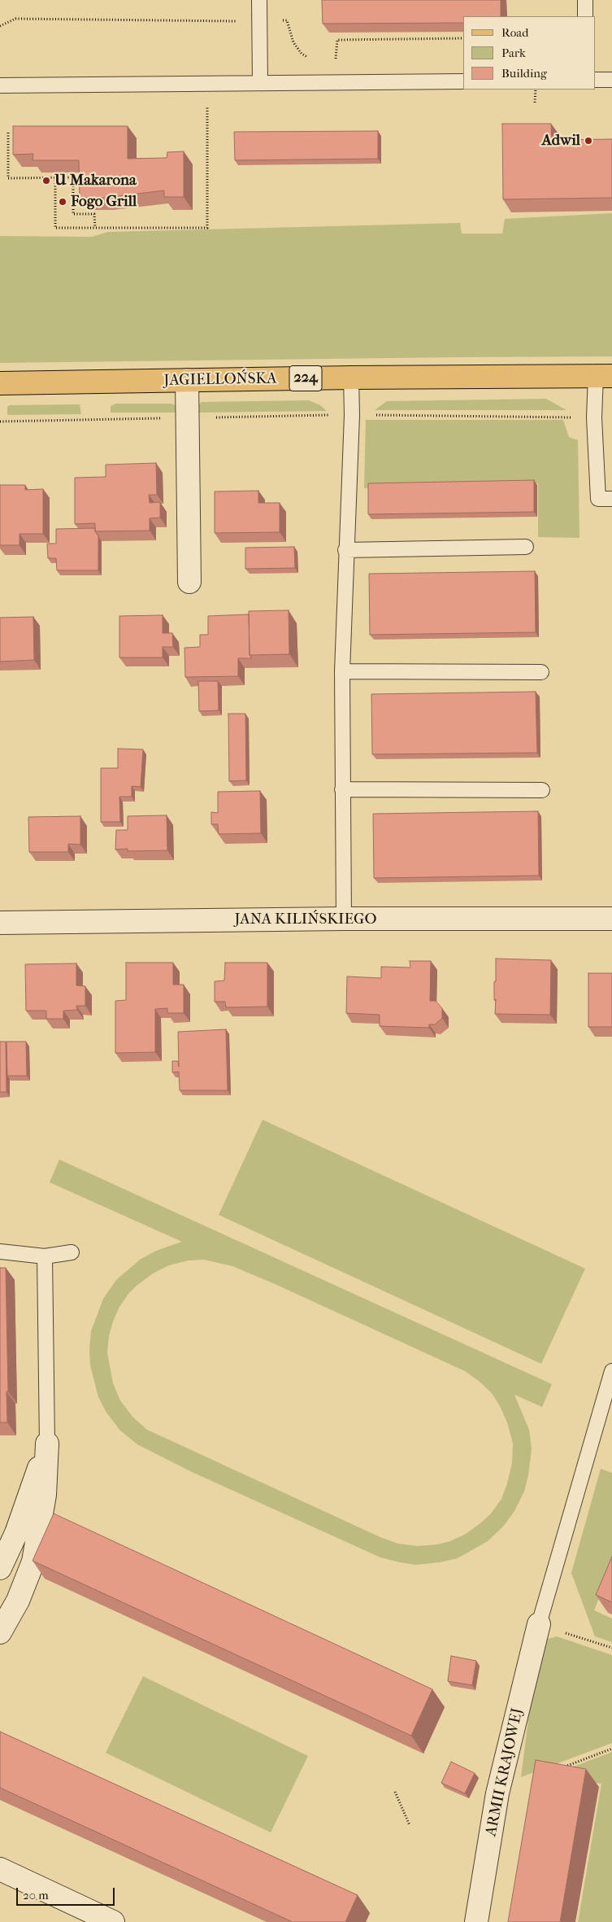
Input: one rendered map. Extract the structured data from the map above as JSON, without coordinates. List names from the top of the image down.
{
  "streets": {
    "main road": ["224", "JAGIELLOŃSKA"],
    "street": ["JANA KILIŃSKIEGO", "ARMII KRAJOWEJ"]
  },
  "places": ["Adwil", "U Makarona", "Fogo Grill"],
  "legend": ["Road", "Park", "Building"],
  "scale_bar": "20 m"
}
